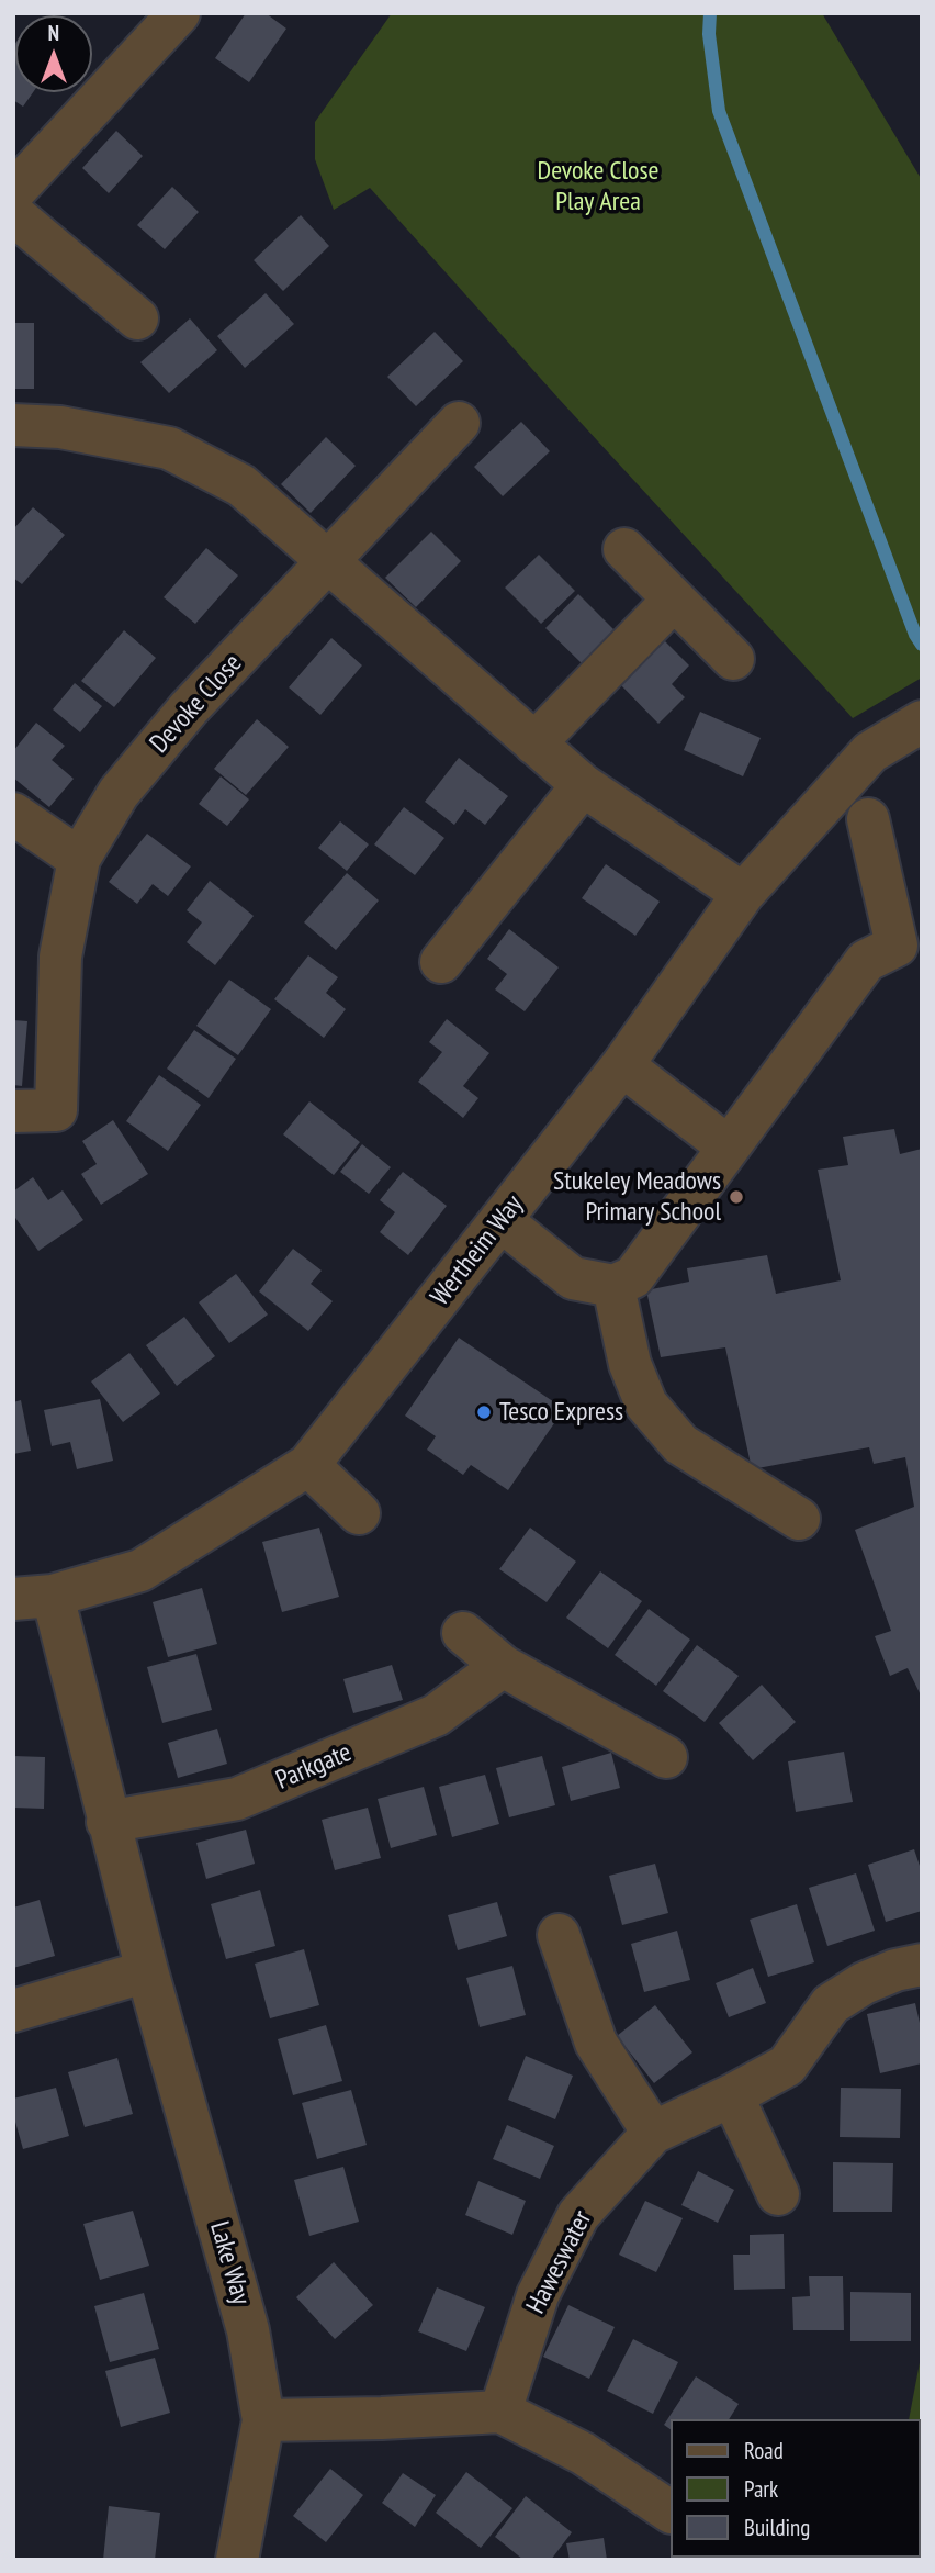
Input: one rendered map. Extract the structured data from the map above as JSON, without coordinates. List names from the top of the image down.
{
  "streets": {
    "street": [
      "Devoke Close",
      "Wertheim Way",
      "Parkgate",
      "Haweswater",
      "Lake Way"
    ]
  },
  "parks": ["Devoke Close Play Area"],
  "places": ["Stukeley Meadows Primary School", "Tesco Express"],
  "legend": ["Road", "Park", "Building"],
  "north": "top"
}
